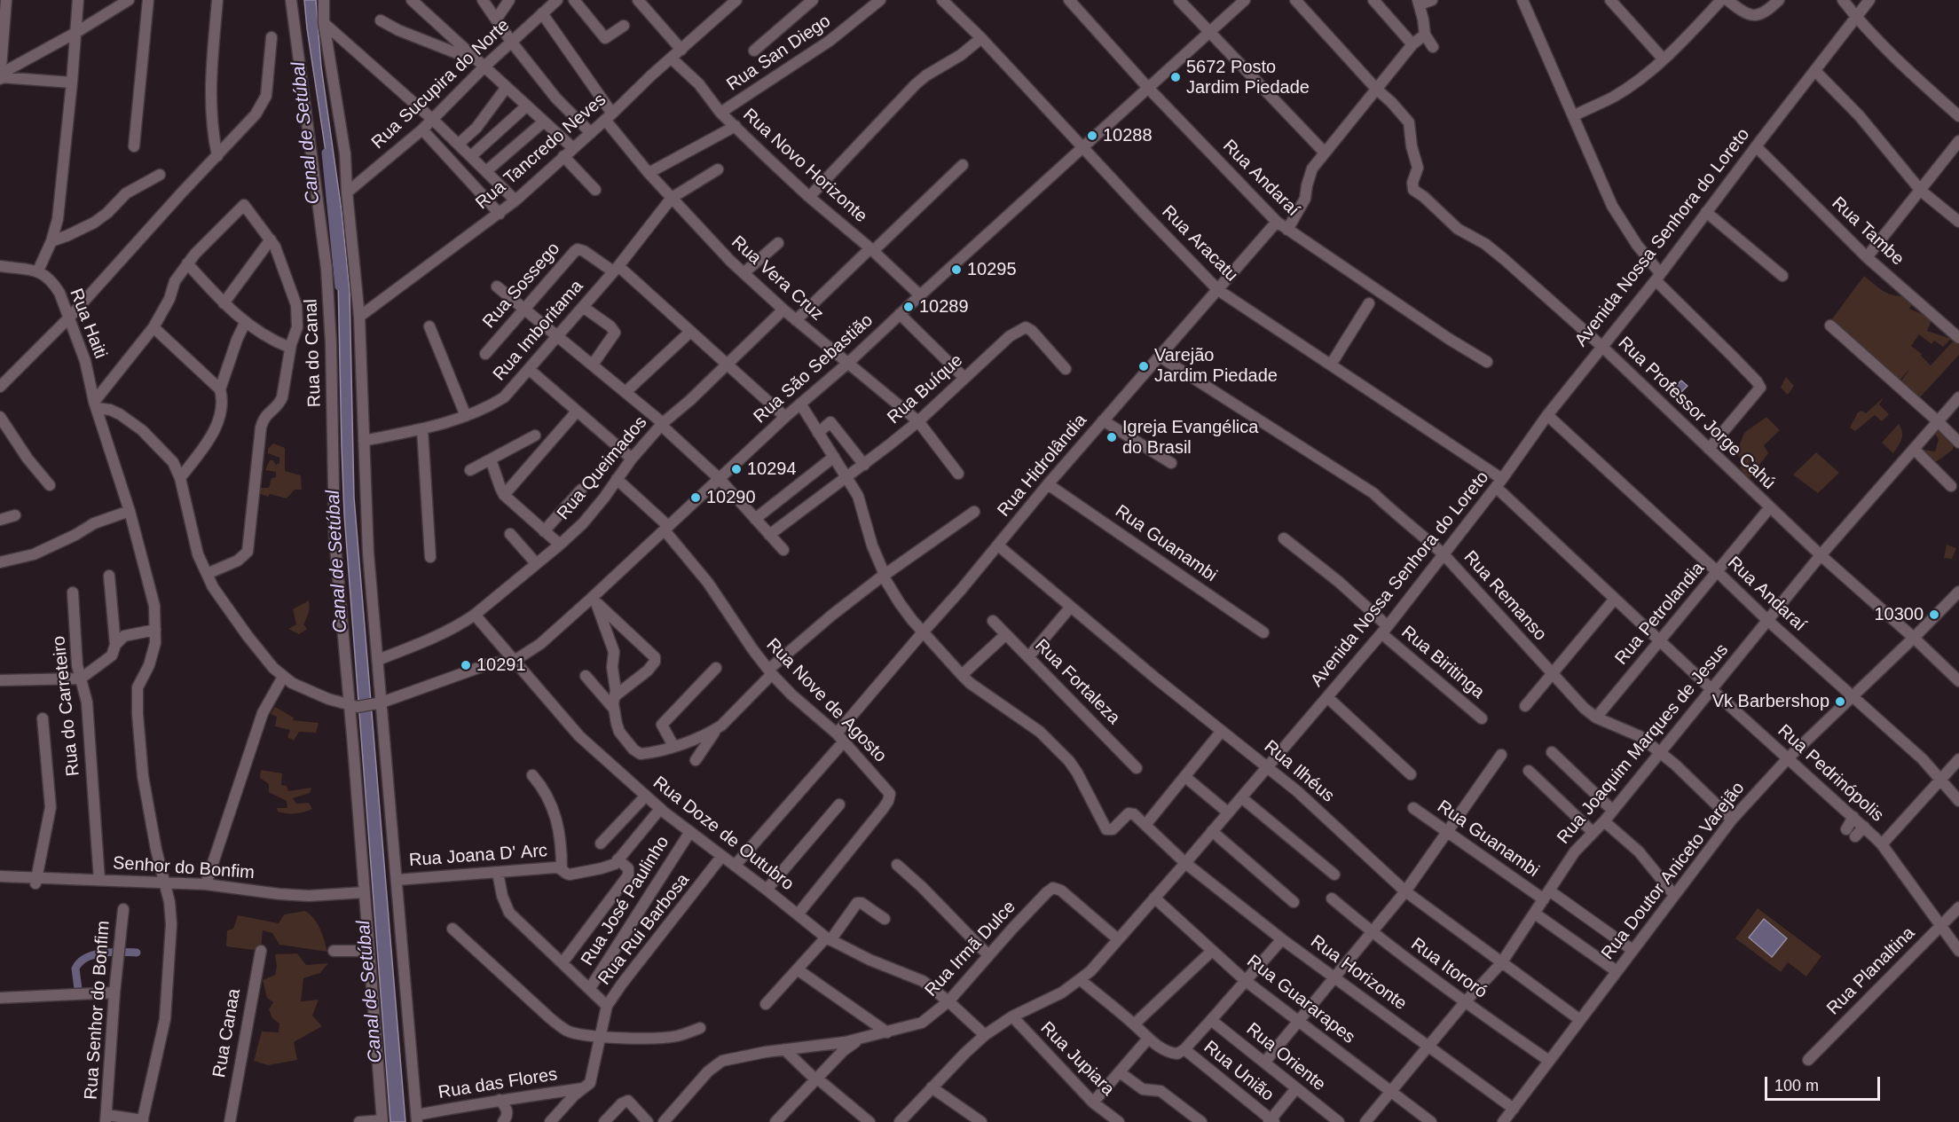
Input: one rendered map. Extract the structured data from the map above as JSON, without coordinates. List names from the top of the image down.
{
  "streets": {
    "street": [
      "Rua San Diego",
      "Rua Sucupira do Norte",
      "Rua Tancredo Neves",
      "Rua Novo Horizonte",
      "Rua Andaraí",
      "Rua Tambe",
      "Avenida Nossa Senhora do Loreto",
      "Rua Aracatu",
      "Rua Vera Cruz",
      "Rua Sossego",
      "Rua Haiti",
      "Rua Imboritama",
      "Rua do Canal",
      "Rua São Sebastião",
      "Rua Buíque",
      "Rua Professor Jorge Cahú",
      "Rua Hidrolândia",
      "Rua Queimados",
      "Rua Guanambi",
      "Rua Remanso",
      "Rua Petrolandia",
      "Rua Biritinga",
      "Rua Fortaleza",
      "Rua Nove de Agosto",
      "Rua do Carreteiro",
      "Rua Joaquim Marques de Jesus",
      "Rua Ilhéus",
      "Rua Pedrinópolis",
      "Rua Doze de Outubro",
      "Rua Joana D' Arc",
      "Senhor do Bonfim",
      "Rua Doutor Aniceto Varejão",
      "Rua José Paulinho",
      "Rua Rui Barbosa",
      "Rua Irmã Dulce",
      "Rua Itororó",
      "Rua Planaltina",
      "Rua Horizonte",
      "Rua Guararapes",
      "Rua Senhor do Bonfim",
      "Rua Canaa",
      "Rua Oriente",
      "Rua Jupiara",
      "Rua União",
      "Rua das Flores"
    ]
  },
  "crossings": [
    ["Rua San Diego", "Rua Novo Horizonte"],
    ["Rua Sucupira do Norte", "Rua Vera Cruz"],
    ["Rua Tancredo Neves", "Rua Novo Horizonte"],
    ["Rua Tancredo Neves", "Rua Vera Cruz"],
    ["Rua Novo Horizonte", "Rua São Sebastião"],
    ["Rua Andaraí", "Avenida Nossa Senhora do Loreto"],
    ["Rua Andaraí", "Rua São Sebastião"],
    ["Rua Andaraí", "Rua Hidrolândia"],
    ["Rua Andaraí", "Rua Petrolandia"],
    ["Rua Andaraí", "Rua Joaquim Marques de Jesus"],
    ["Rua Andaraí", "Rua Doutor Aniceto Varejão"],
    ["Rua Tambe", "Avenida Nossa Senhora do Loreto"],
    ["Avenida Nossa Senhora do Loreto", "Rua Aracatu"],
    ["Avenida Nossa Senhora do Loreto", "Rua Professor Jorge Cahú"],
    ["Avenida Nossa Senhora do Loreto", "Rua Remanso"],
    ["Avenida Nossa Senhora do Loreto", "Rua Biritinga"],
    ["Avenida Nossa Senhora do Loreto", "Rua Ilhéus"],
    ["Avenida Nossa Senhora do Loreto", "Rua Pedrinópolis"],
    ["Avenida Nossa Senhora do Loreto", "Rua Doze de Outubro"],
    ["Avenida Nossa Senhora do Loreto", "Rua Irmã Dulce"],
    ["Avenida Nossa Senhora do Loreto", "Rua Horizonte"],
    ["Avenida Nossa Senhora do Loreto", "Rua Guararapes"],
    ["Avenida Nossa Senhora do Loreto", "Rua Jupiara"],
    ["Avenida Nossa Senhora do Loreto", "Rua União"],
    ["Rua Aracatu", "Rua São Sebastião"],
    ["Rua Aracatu", "Rua Hidrolândia"],
    ["Rua Aracatu", "Rua Pedrinópolis"],
    ["Rua Vera Cruz", "Rua Imboritama"],
    ["Rua Vera Cruz", "Rua São Sebastião"],
    ["Rua Vera Cruz", "Rua Buíque"],
    ["Rua Vera Cruz", "Rua Queimados"],
    ["Rua Sossego", "Rua Imboritama"],
    ["Rua Haiti", "Senhor do Bonfim"],
    ["Rua Haiti", "Rua Senhor do Bonfim"],
    ["Rua do Canal", "Rua São Sebastião"],
    ["Rua do Canal", "Senhor do Bonfim"],
    ["Rua São Sebastião", "Rua Nove de Agosto"],
    ["Rua São Sebastião", "Rua Doze de Outubro"],
    ["Rua Professor Jorge Cahú", "Rua Petrolandia"],
    ["Rua Professor Jorge Cahú", "Rua Joaquim Marques de Jesus"],
    ["Rua Professor Jorge Cahú", "Rua Doutor Aniceto Varejão"],
    ["Rua Hidrolândia", "Rua Guanambi"],
    ["Rua Hidrolândia", "Rua Remanso"],
    ["Rua Hidrolândia", "Rua Nove de Agosto"],
    ["Rua Hidrolândia", "Rua Ilhéus"],
    ["Rua Hidrolândia", "Rua Doze de Outubro"],
    ["Rua Queimados", "Rua Nove de Agosto"],
    ["Rua Queimados", "Rua Doze de Outubro"],
    ["Rua Guanambi", "Rua Joaquim Marques de Jesus"],
    ["Rua Guanambi", "Rua Doutor Aniceto Varejão"],
    ["Rua Remanso", "Rua Petrolandia"],
    ["Rua Remanso", "Rua Joaquim Marques de Jesus"],
    ["Rua Remanso", "Rua Doutor Aniceto Varejão"],
    ["Rua Petrolandia", "Rua Pedrinópolis"],
    ["Rua Nove de Agosto", "Rua Doze de Outubro"],
    ["Rua do Carreteiro", "Senhor do Bonfim"],
    ["Rua Joaquim Marques de Jesus", "Rua Ilhéus"],
    ["Rua Joaquim Marques de Jesus", "Rua Pedrinópolis"],
    ["Rua Joaquim Marques de Jesus", "Rua Itororó"],
    ["Rua Joaquim Marques de Jesus", "Rua Horizonte"],
    ["Rua Joaquim Marques de Jesus", "Rua Guararapes"],
    ["Rua Ilhéus", "Rua Doutor Aniceto Varejão"],
    ["Rua Pedrinópolis", "Rua Doutor Aniceto Varejão"],
    ["Rua Pedrinópolis", "Rua Planaltina"],
    ["Rua Doze de Outubro", "Rua Joana D' Arc"],
    ["Rua Doze de Outubro", "Rua José Paulinho"],
    ["Rua Doze de Outubro", "Rua Rui Barbosa"],
    ["Rua Doze de Outubro", "Rua Irmã Dulce"],
    ["Rua Doutor Aniceto Varejão", "Rua Itororó"],
    ["Rua Doutor Aniceto Varejão", "Rua Horizonte"],
    ["Rua Rui Barbosa", "Rua das Flores"]
  ],
  "water": ["Canal de Setúbal"],
  "places": [
    "5672 Posto Jardim Piedade",
    "10288",
    "10295",
    "10289",
    "Varejão Jardim Piedade",
    "Igreja Evangélica do Brasil",
    "10294",
    "10290",
    "10300",
    "10291",
    "Vk Barbershop"
  ],
  "scale_bar": "100 m"
}
